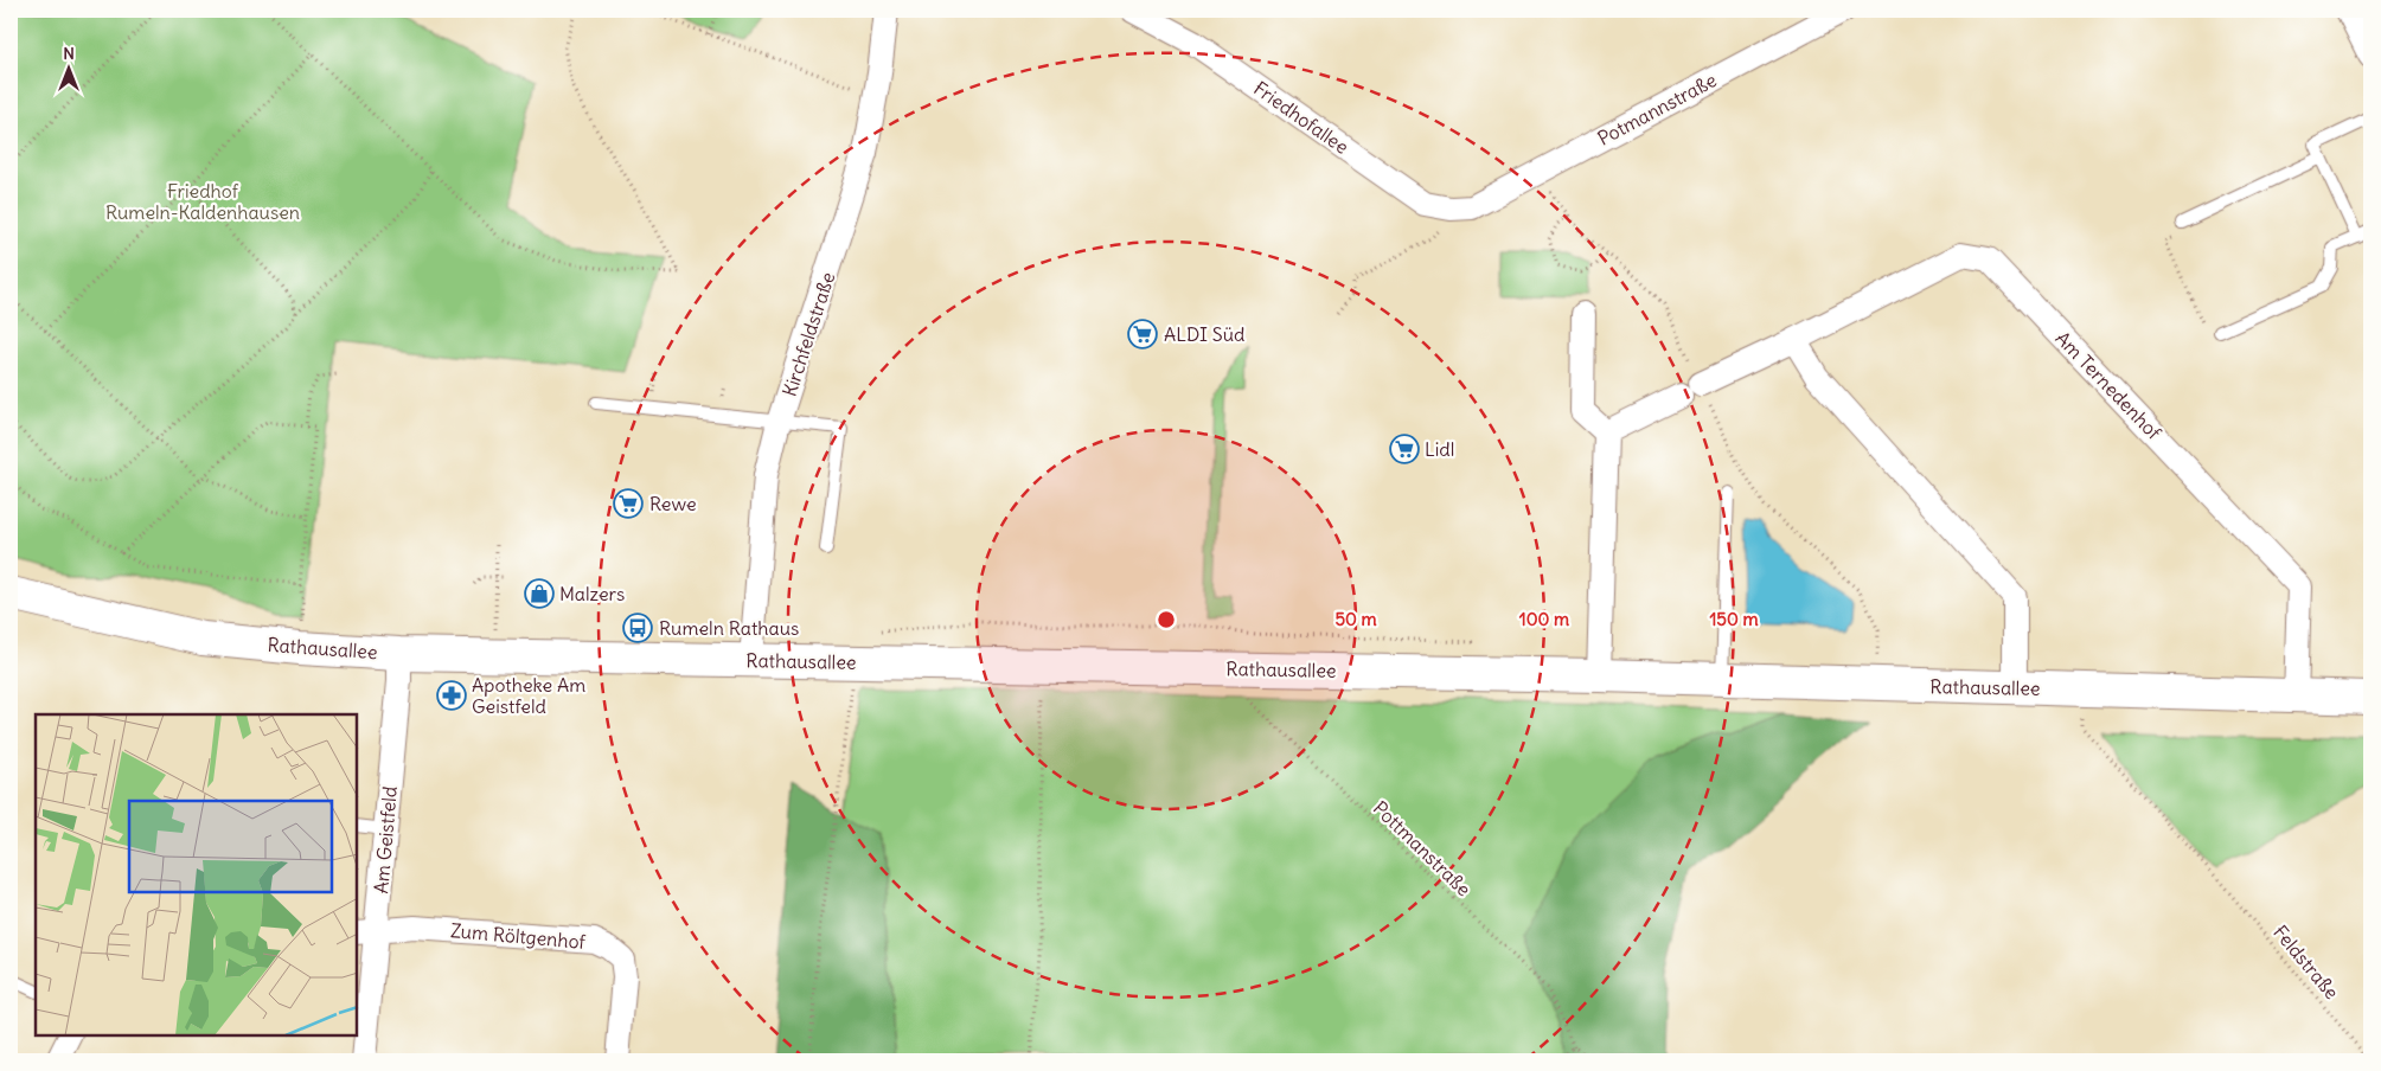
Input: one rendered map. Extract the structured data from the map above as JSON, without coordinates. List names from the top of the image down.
{
  "streets": {
    "main road": ["Rathausallee"],
    "street": [
      "Potmannstraße",
      "Friedhofallee",
      "Kirchfeldstraße",
      "Am Ternedenhof",
      "Am Geistfeld",
      "Zum Röltgenhof"
    ],
    "path": ["Pottmanstraße", "Feldstraße"]
  },
  "crossings": [
    ["Potmannstraße", "Friedhofallee"],
    ["Kirchfeldstraße", "Rathausallee"],
    ["Am Ternedenhof", "Rathausallee"],
    ["Rathausallee", "Am Geistfeld"],
    ["Am Geistfeld", "Zum Röltgenhof"]
  ],
  "parks": ["Friedhof Rumeln-Kaldenhausen"],
  "places": {
    "supermarket": ["ALDI Süd", "Lidl", "Rewe"],
    "shop": ["Malzers"],
    "bus stop": ["Rumeln Rathaus"],
    "pharmacy": ["Apotheke Am Geistfeld"]
  },
  "north": "top",
  "rings": ["50 m", "100 m", "150 m"]
}
